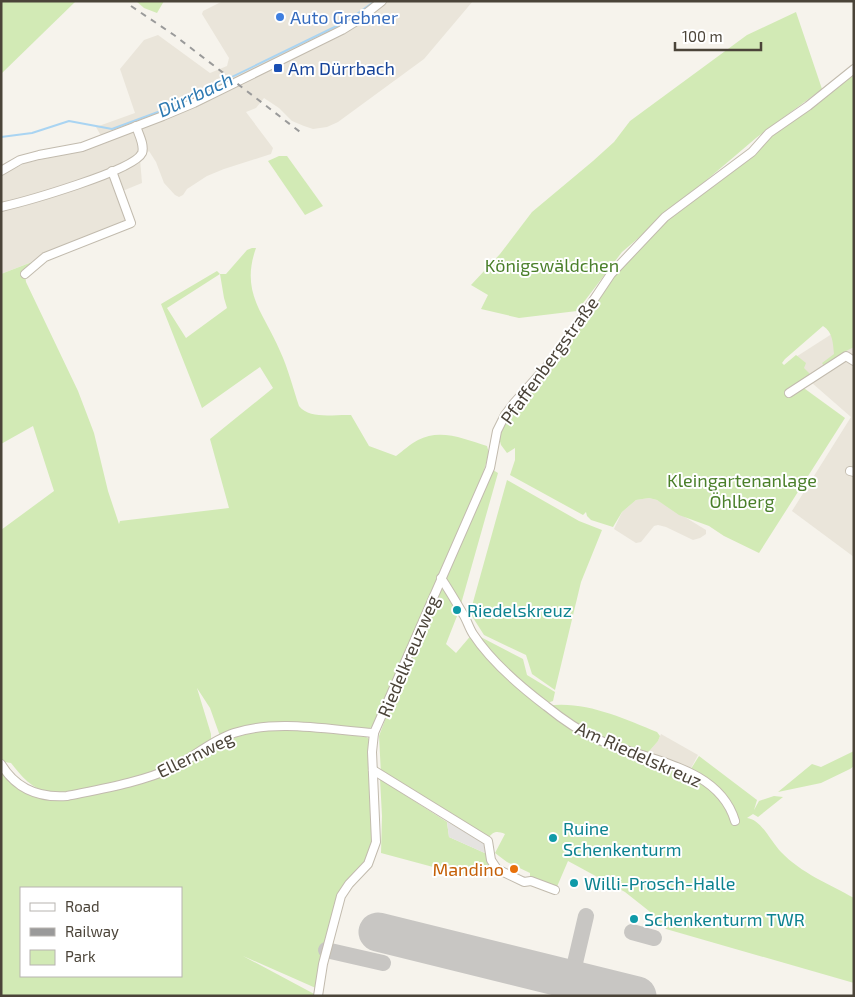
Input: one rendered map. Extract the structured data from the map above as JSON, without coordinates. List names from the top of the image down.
{
  "streets": {
    "street": [
      "Pfaffenbergstraße",
      "Riedelkreuzweg",
      "Ellernweg",
      "Am Riedelskreuz"
    ]
  },
  "crossings": [
    ["Pfaffenbergstraße", "Riedelkreuzweg"],
    ["Pfaffenbergstraße", "Am Riedelskreuz"],
    ["Riedelkreuzweg", "Ellernweg"],
    ["Riedelkreuzweg", "Am Riedelskreuz"]
  ],
  "water": ["Dürrbach"],
  "parks": ["Königswäldchen", "Kleingartenanlage Öhlberg"],
  "places": {
    "other": [
      "Auto Grebner",
      "Riedelskreuz",
      "Ruine Schenkenturm",
      "Mandino",
      "Willi-Prosch-Halle",
      "Schenkenturm TWR"
    ],
    "transit": ["Am Dürrbach"]
  },
  "legend": ["Road", "Railway", "Park"],
  "scale_bar": "100 m"
}
